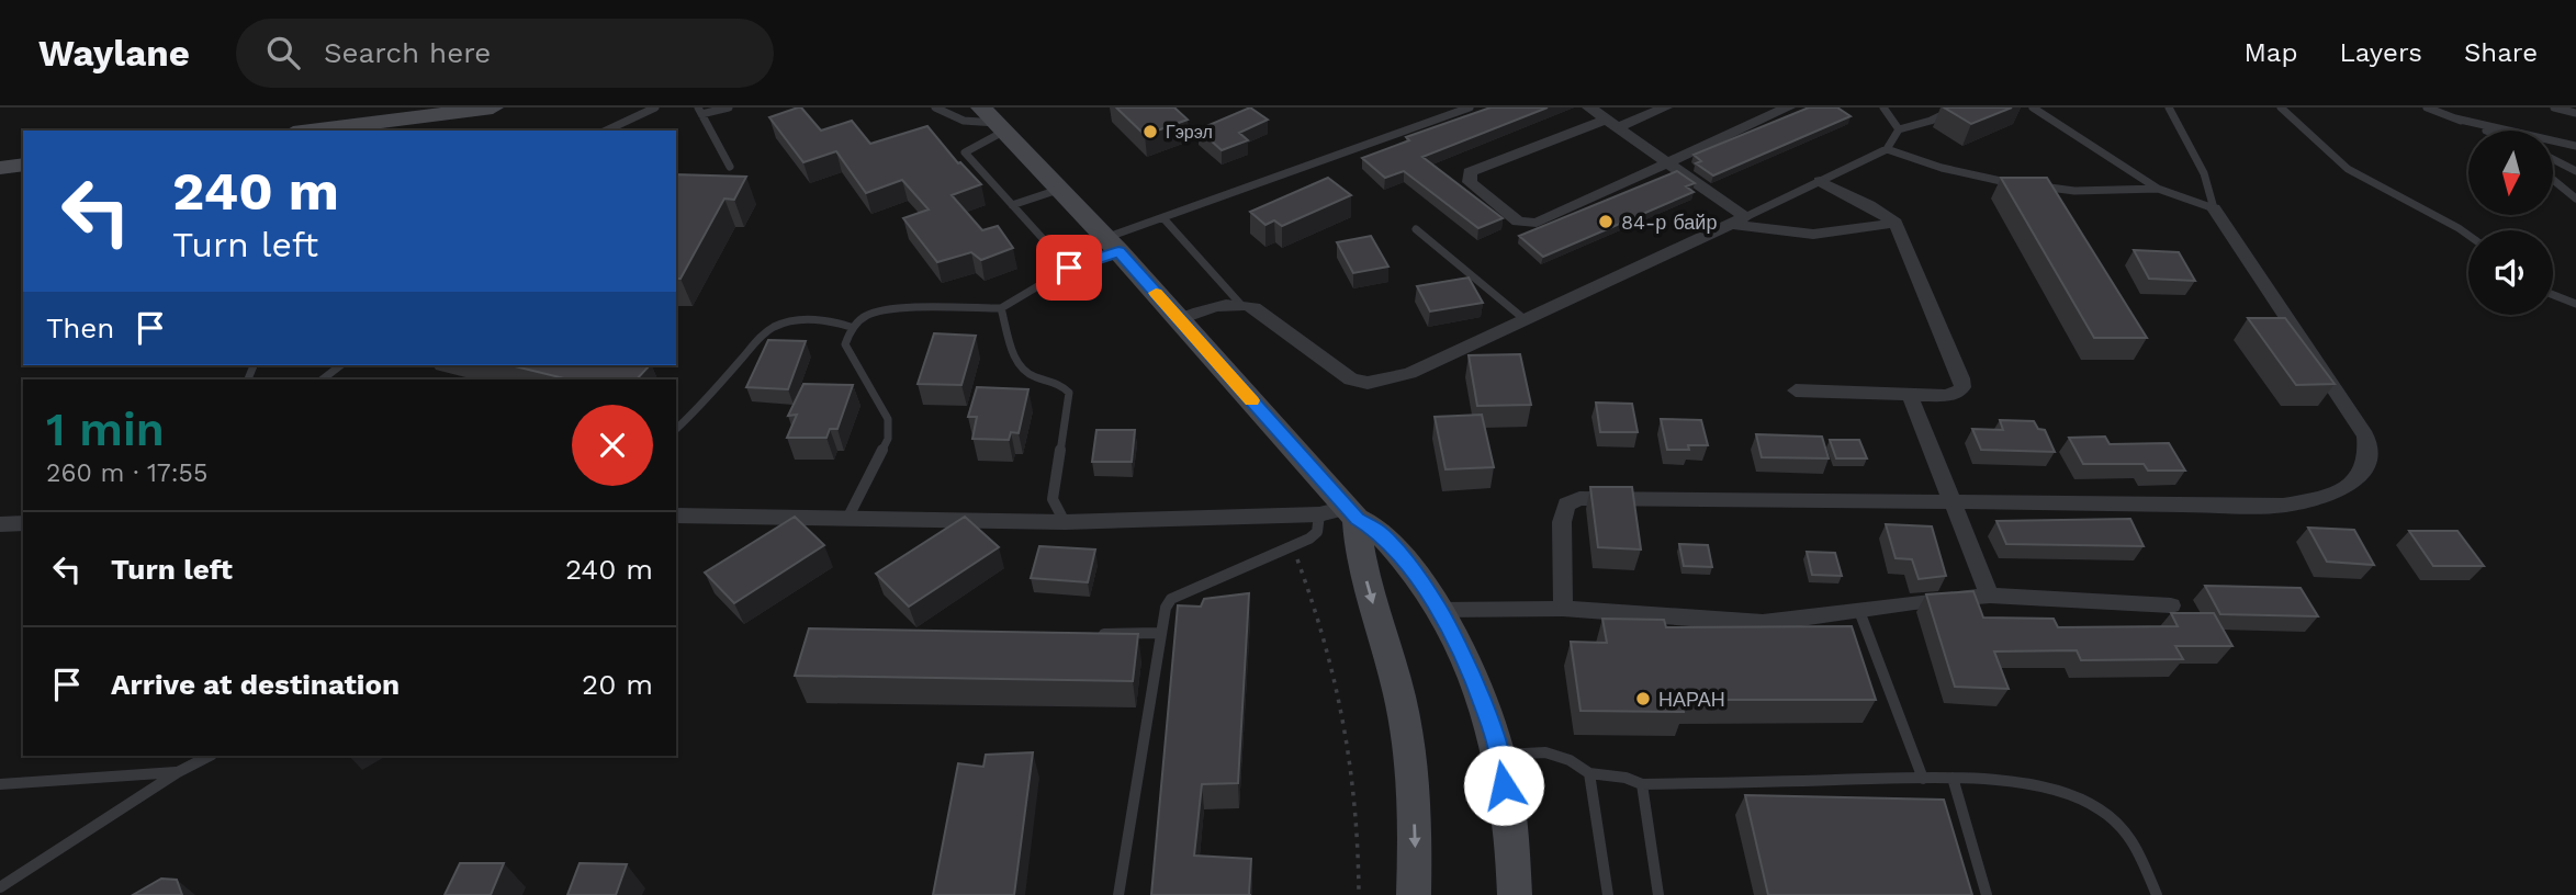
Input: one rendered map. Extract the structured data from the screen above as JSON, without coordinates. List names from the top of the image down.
{
  "places": ["Гэрэл", "84-р байр", "НАРАН"],
  "north": "bottom",
  "page": {
    "header": "Waylane",
    "search": "Search here",
    "nav": ["Map", "Layers", "Share"],
    "turn": ["240 m", "Turn left"],
    "then": "Then",
    "heading": ["1 min", "260 m · 17:55"],
    "list": [
      {
        "name": "Turn left",
        "value": "240 m"
      },
      {
        "name": "Arrive at destination",
        "value": "20 m"
      }
    ]
  }
}
